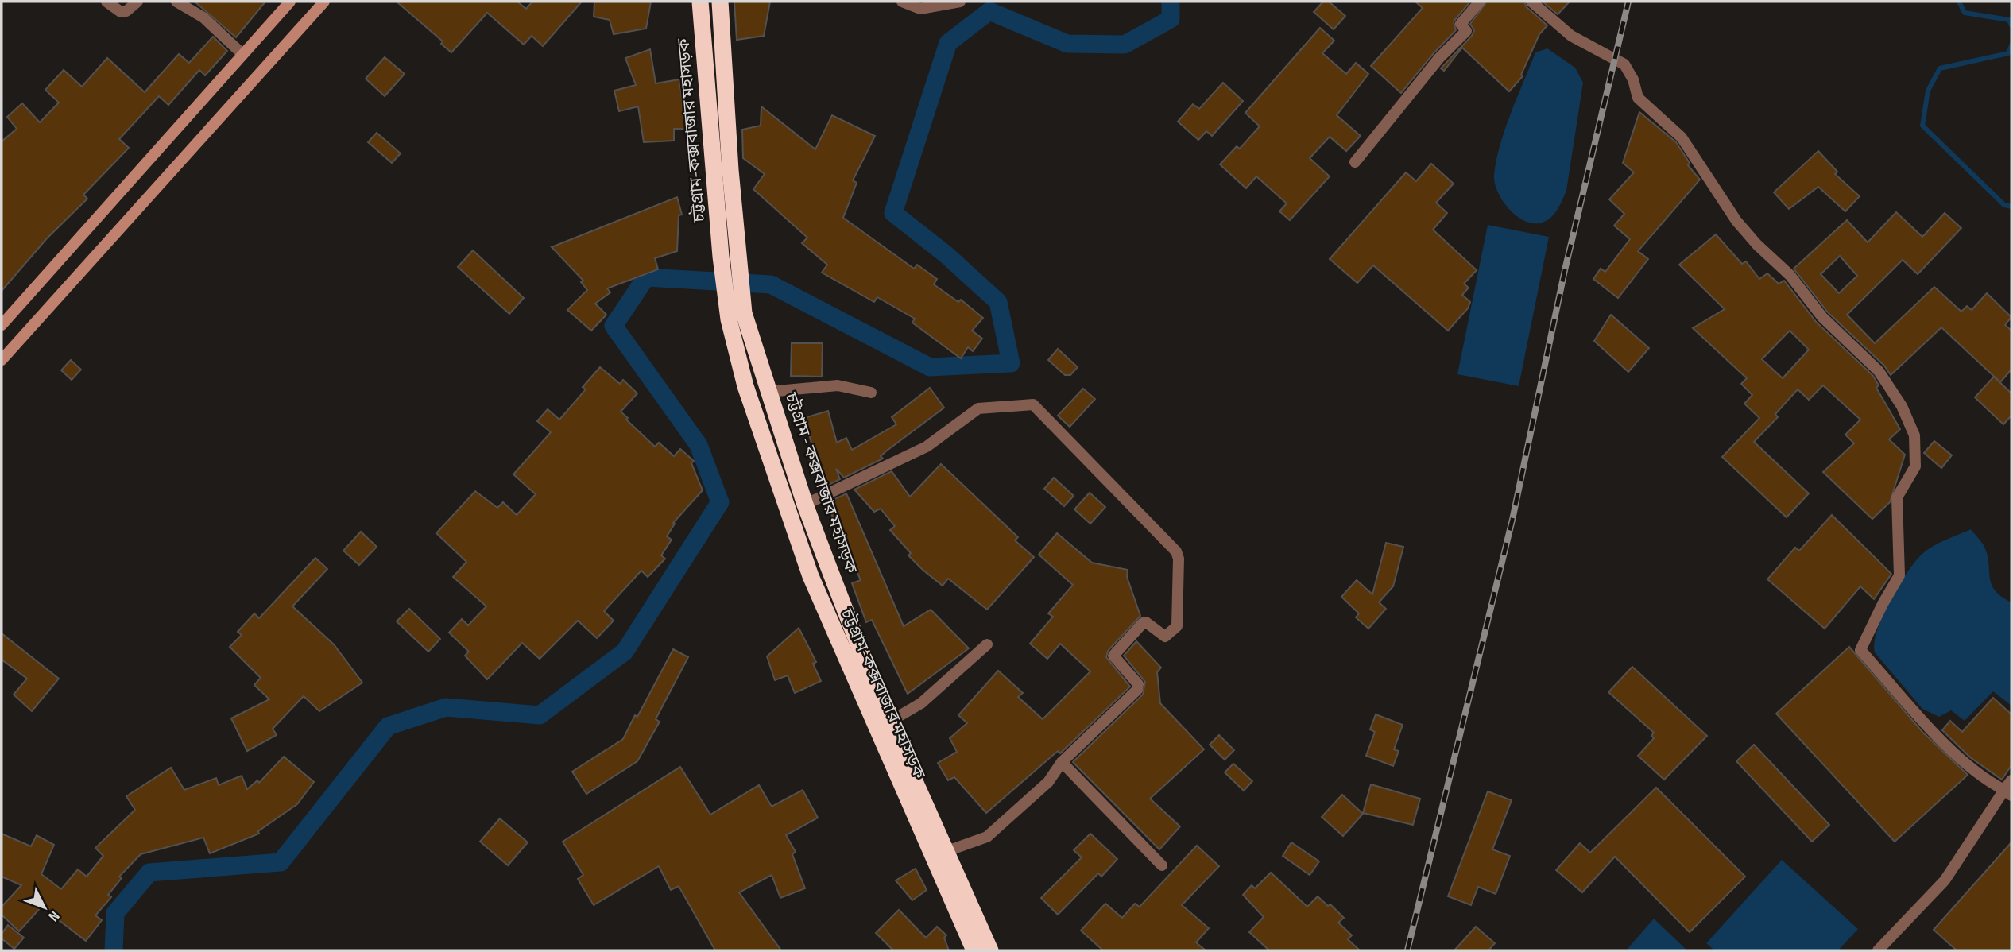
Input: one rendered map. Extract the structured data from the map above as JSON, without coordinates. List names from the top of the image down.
{
  "streets": {
    "highway": ["চট্টগ্রাম-কক্সবাজার মহাসড়ক", "চট্টগ্রাম - কক্সবাজার মহাসড়ক"]
  },
  "north": "bottom right"
}
